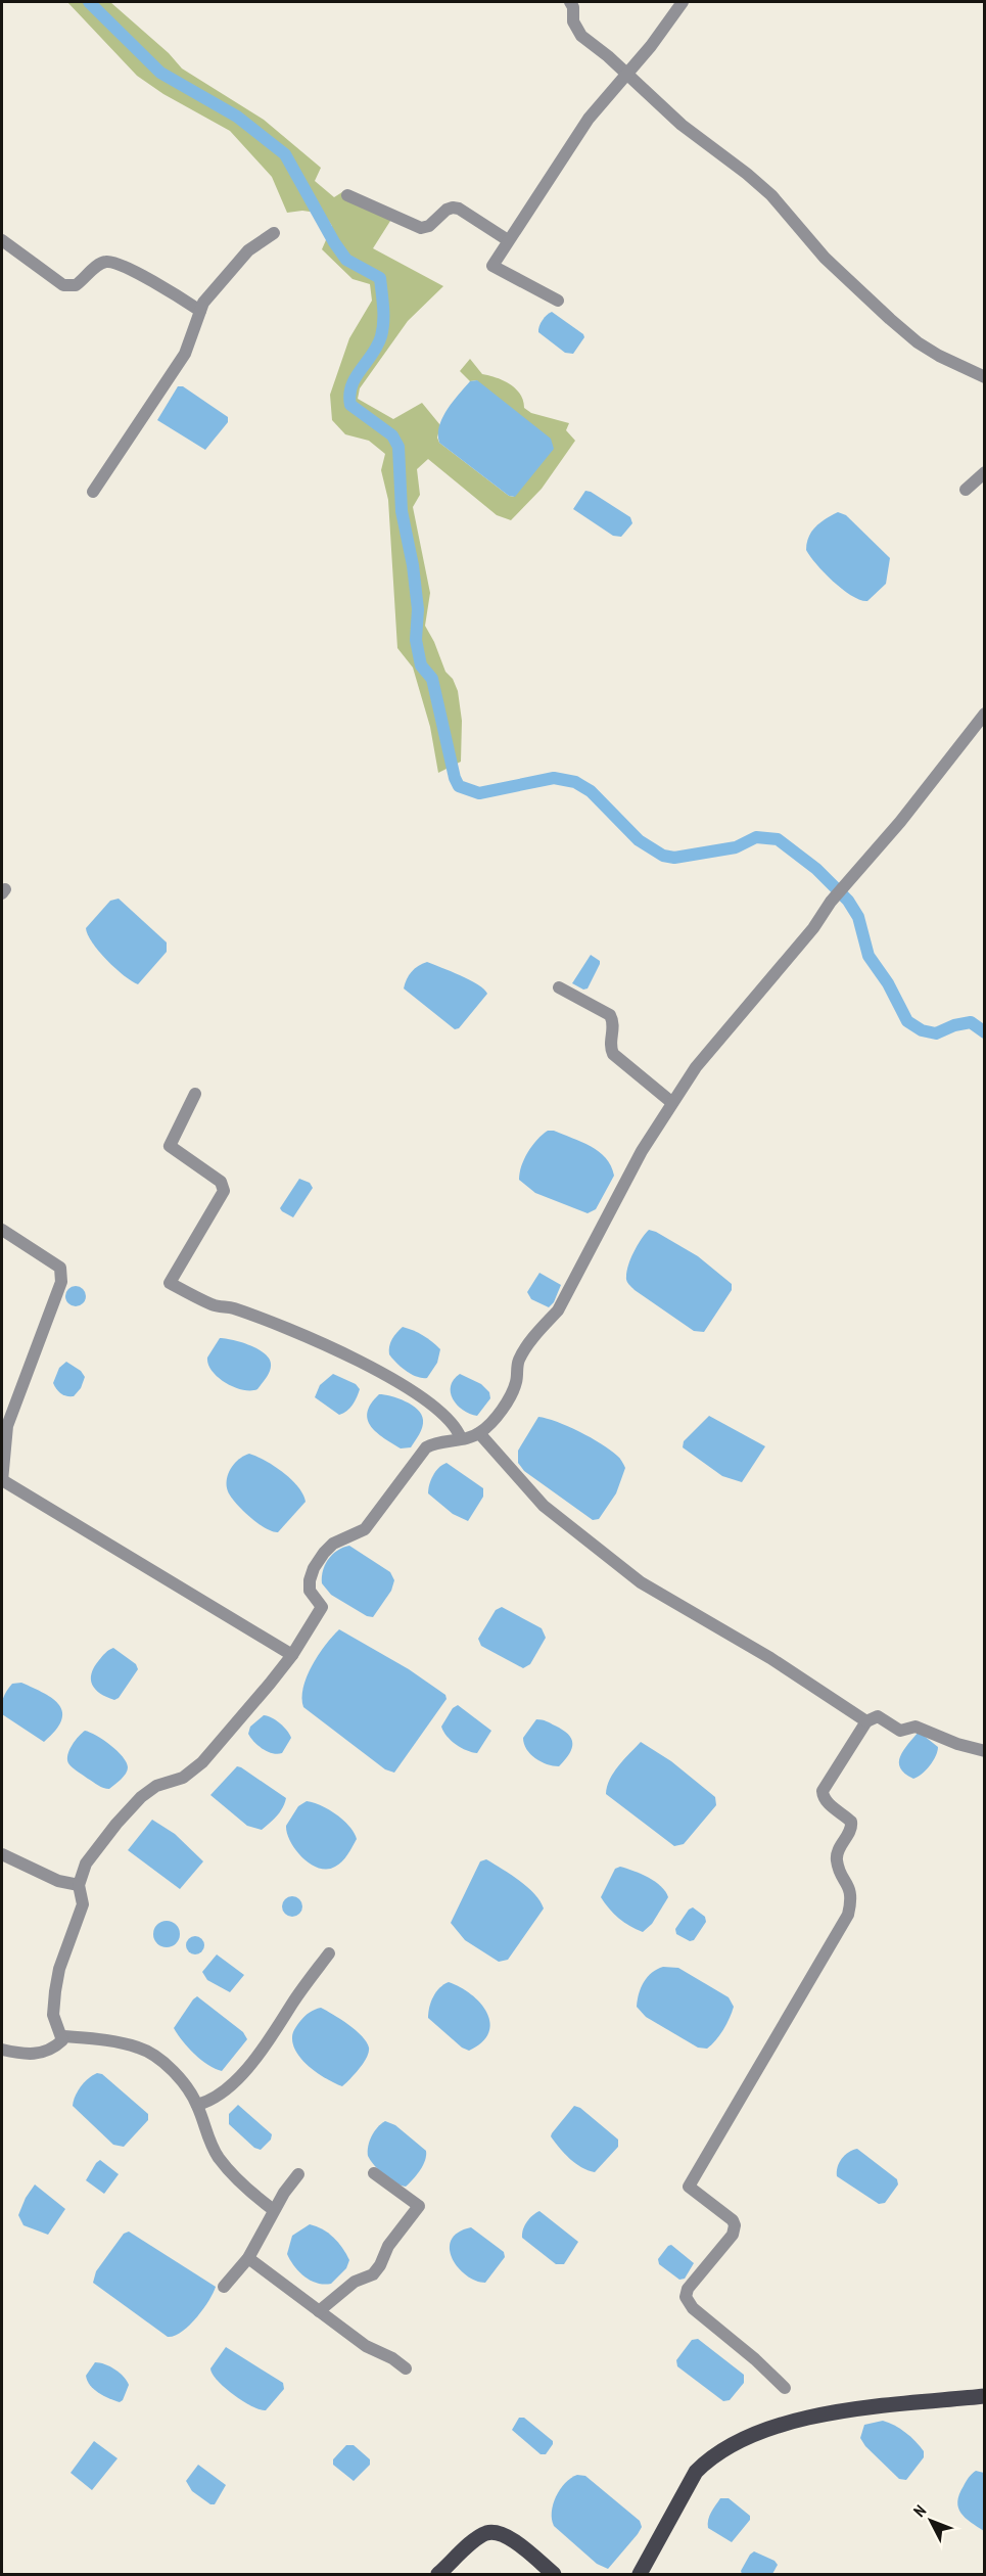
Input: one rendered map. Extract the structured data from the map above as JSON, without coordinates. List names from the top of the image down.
{
  "north": "top left"
}
